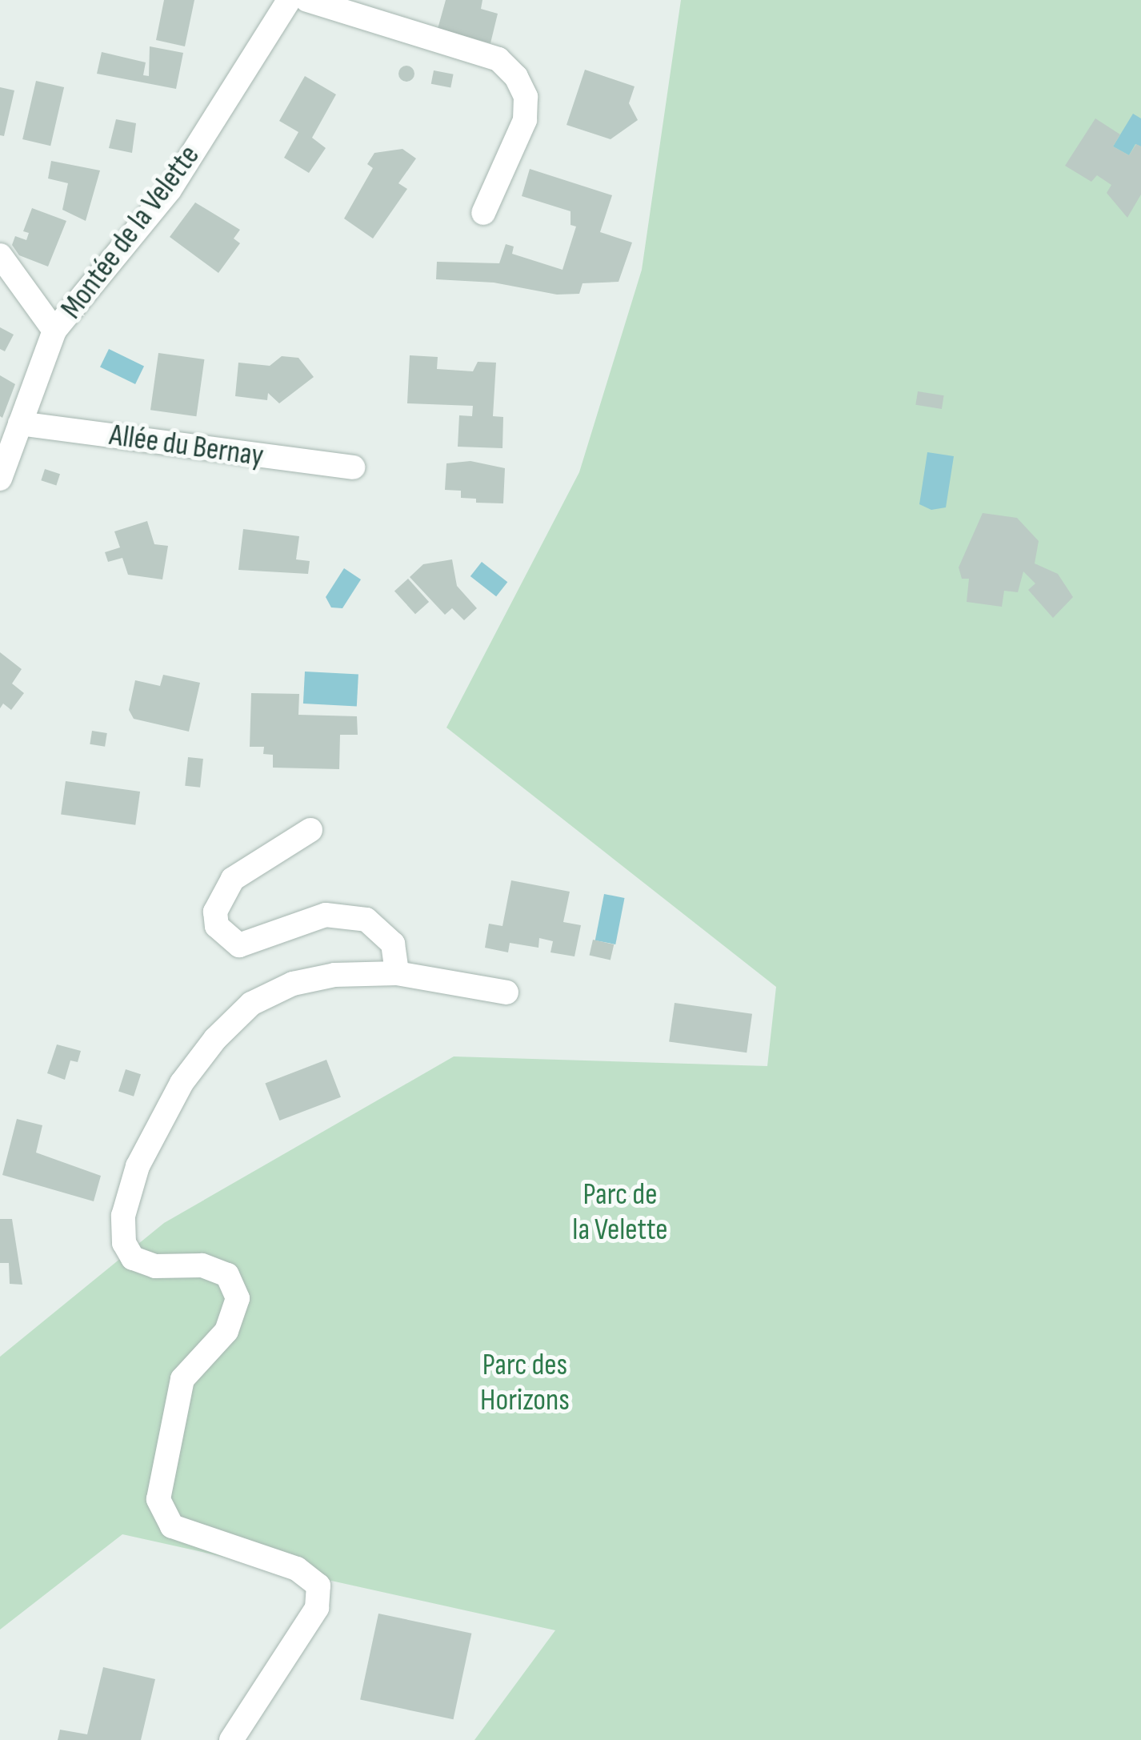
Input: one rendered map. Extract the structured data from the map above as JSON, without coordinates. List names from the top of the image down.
{
  "streets": {
    "street": ["Montée de la Velette", "Allée du Bernay"]
  },
  "crossings": [
    ["Montée de la Velette", "Allée du Bernay"]
  ],
  "parks": ["Parc de la Velette", "Parc des Horizons"]
}
